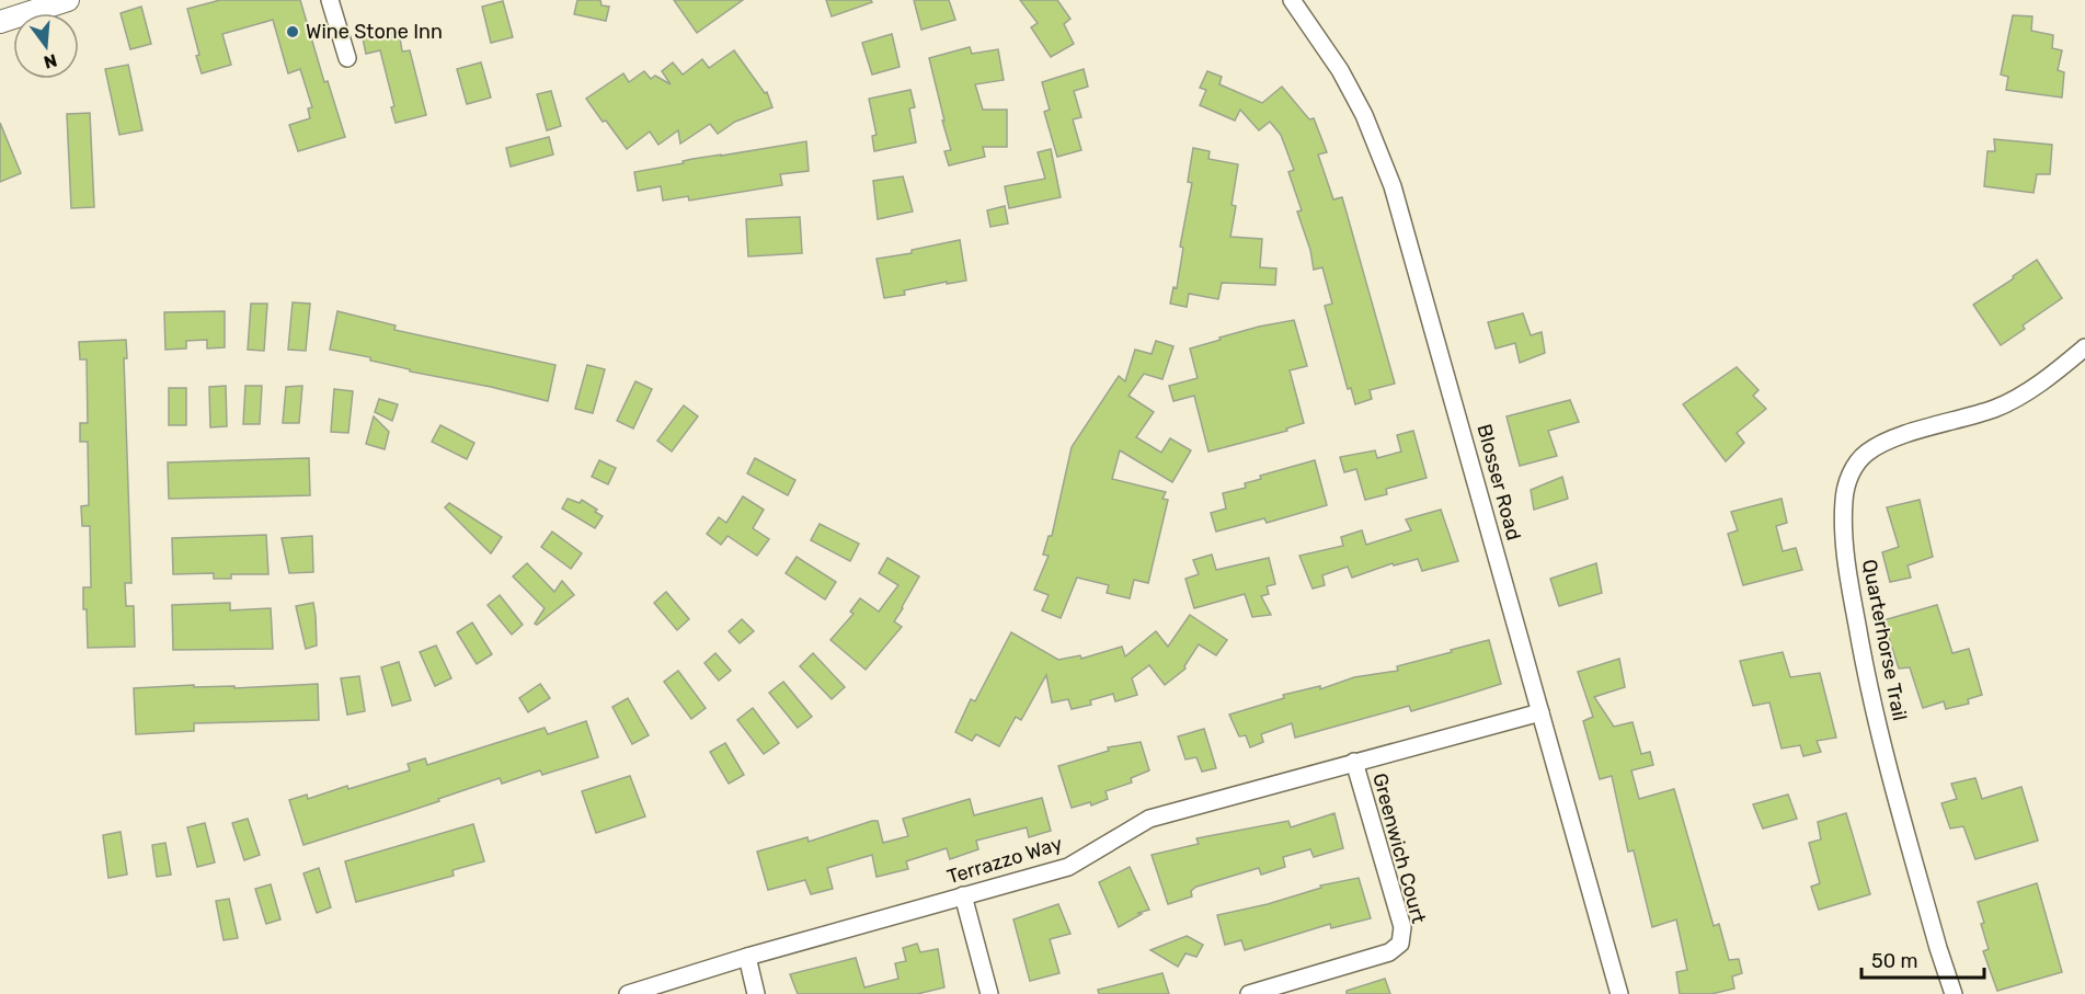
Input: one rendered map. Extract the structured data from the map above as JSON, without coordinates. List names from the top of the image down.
{
  "streets": {
    "street": [
      "Blosser Road",
      "Quarterhorse Trail",
      "Greenwich Court",
      "Terrazzo Way"
    ]
  },
  "crossings": [
    ["Blosser Road", "Terrazzo Way"],
    ["Greenwich Court", "Terrazzo Way"]
  ],
  "places": ["Wine Stone Inn"],
  "scale_bar": "50 m",
  "north": "bottom"
}
